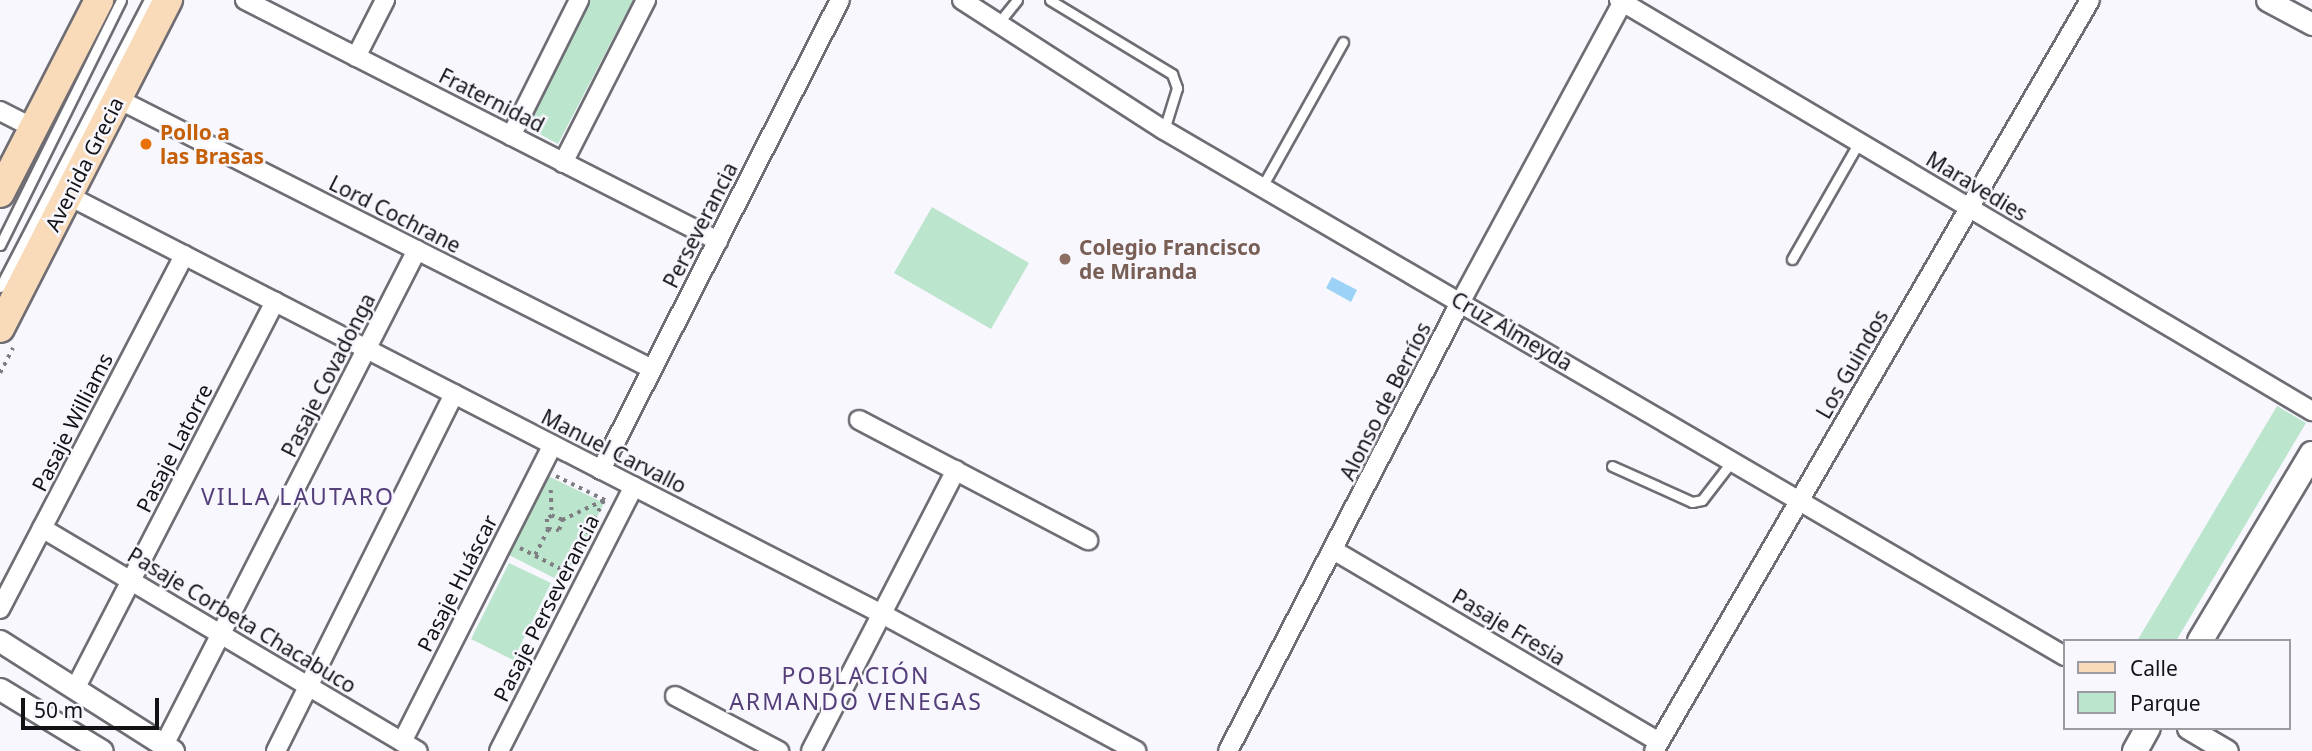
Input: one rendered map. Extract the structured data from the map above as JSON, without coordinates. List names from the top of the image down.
{
  "streets": {
    "main road": ["Avenida Grecia"],
    "street": [
      "Fraternidad",
      "Maravedies",
      "Lord Cochrane",
      "Perseverancia",
      "Cruz Almeyda",
      "Los Guindos",
      "Pasaje Covadonga",
      "Alonso de Berríos",
      "Pasaje Williams",
      "Pasaje Latorre",
      "Manuel Carvallo",
      "Pasaje Huáscar",
      "Pasaje Perseverancia",
      "Pasaje Corbeta Chacabuco",
      "Pasaje Fresia"
    ]
  },
  "crossings": [
    ["Fraternidad", "Perseverancia"],
    ["Avenida Grecia", "Lord Cochrane"],
    ["Avenida Grecia", "Manuel Carvallo"],
    ["Maravedies", "Los Guindos"],
    ["Maravedies", "Alonso de Berríos"],
    ["Lord Cochrane", "Perseverancia"],
    ["Lord Cochrane", "Pasaje Covadonga"],
    ["Perseverancia", "Manuel Carvallo"],
    ["Cruz Almeyda", "Los Guindos"],
    ["Cruz Almeyda", "Alonso de Berríos"],
    ["Los Guindos", "Pasaje Fresia"],
    ["Pasaje Covadonga", "Manuel Carvallo"],
    ["Pasaje Covadonga", "Pasaje Corbeta Chacabuco"],
    ["Alonso de Berríos", "Pasaje Fresia"],
    ["Pasaje Williams", "Manuel Carvallo"],
    ["Pasaje Williams", "Pasaje Corbeta Chacabuco"],
    ["Pasaje Latorre", "Manuel Carvallo"],
    ["Pasaje Latorre", "Pasaje Corbeta Chacabuco"],
    ["Manuel Carvallo", "Pasaje Huáscar"],
    ["Manuel Carvallo", "Pasaje Perseverancia"],
    ["Pasaje Huáscar", "Pasaje Corbeta Chacabuco"]
  ],
  "districts": ["VILLA LAUTARO", "POBLACIÓN ARMANDO VENEGAS"],
  "places": ["Pollo a las Brasas", "Colegio Francisco de Miranda"],
  "legend": ["Calle", "Parque"],
  "scale_bar": "50 m"
}
